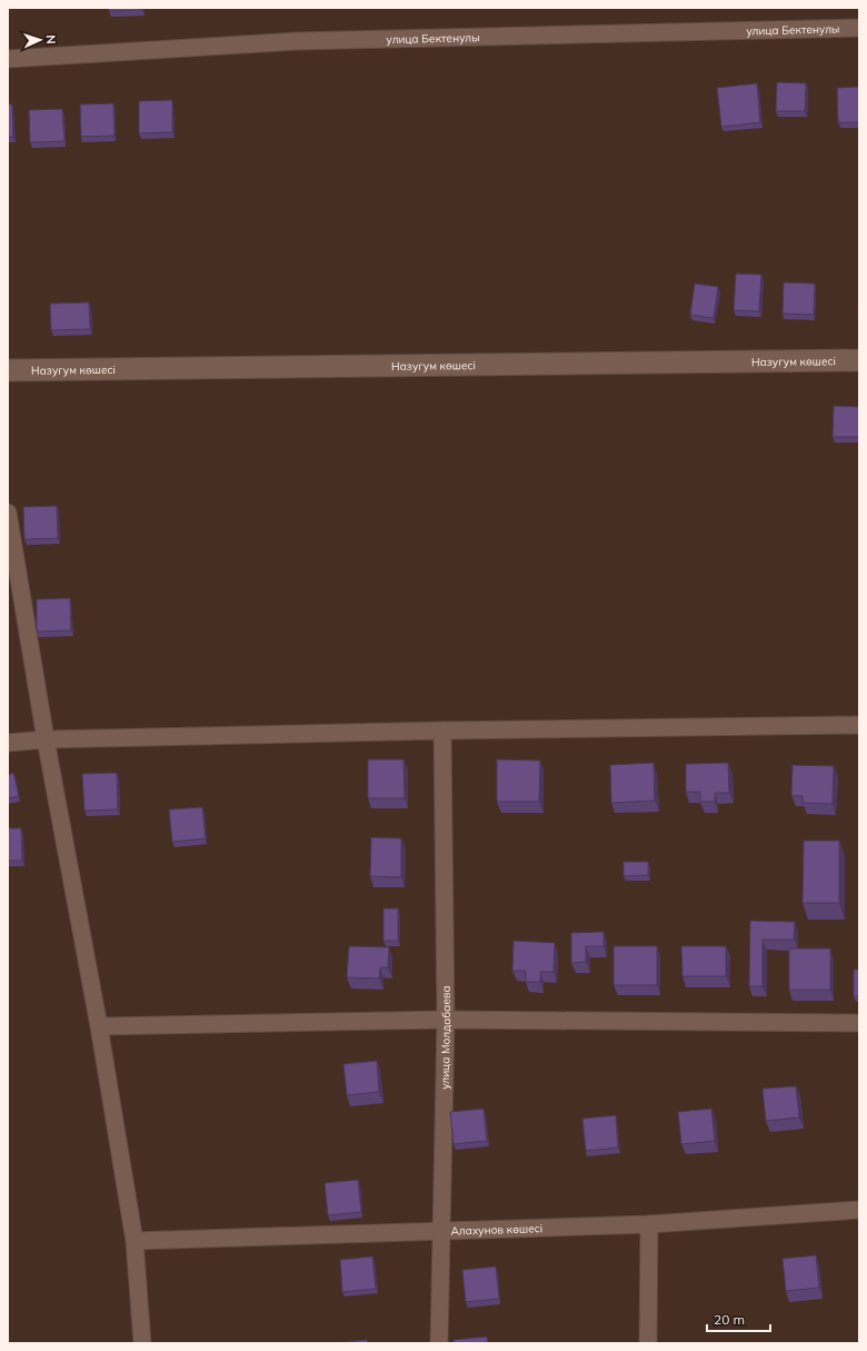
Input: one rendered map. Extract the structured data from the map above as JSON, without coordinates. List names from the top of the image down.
{
  "streets": {
    "street": [
      "улица Бектенулы",
      "Назугум көшесі",
      "улица Молдабаева",
      "Алахунов көшесі"
    ]
  },
  "crossings": [
    ["улица Молдабаева", "Алахунов көшесі"]
  ],
  "scale_bar": "20 m",
  "north": "right"
}
